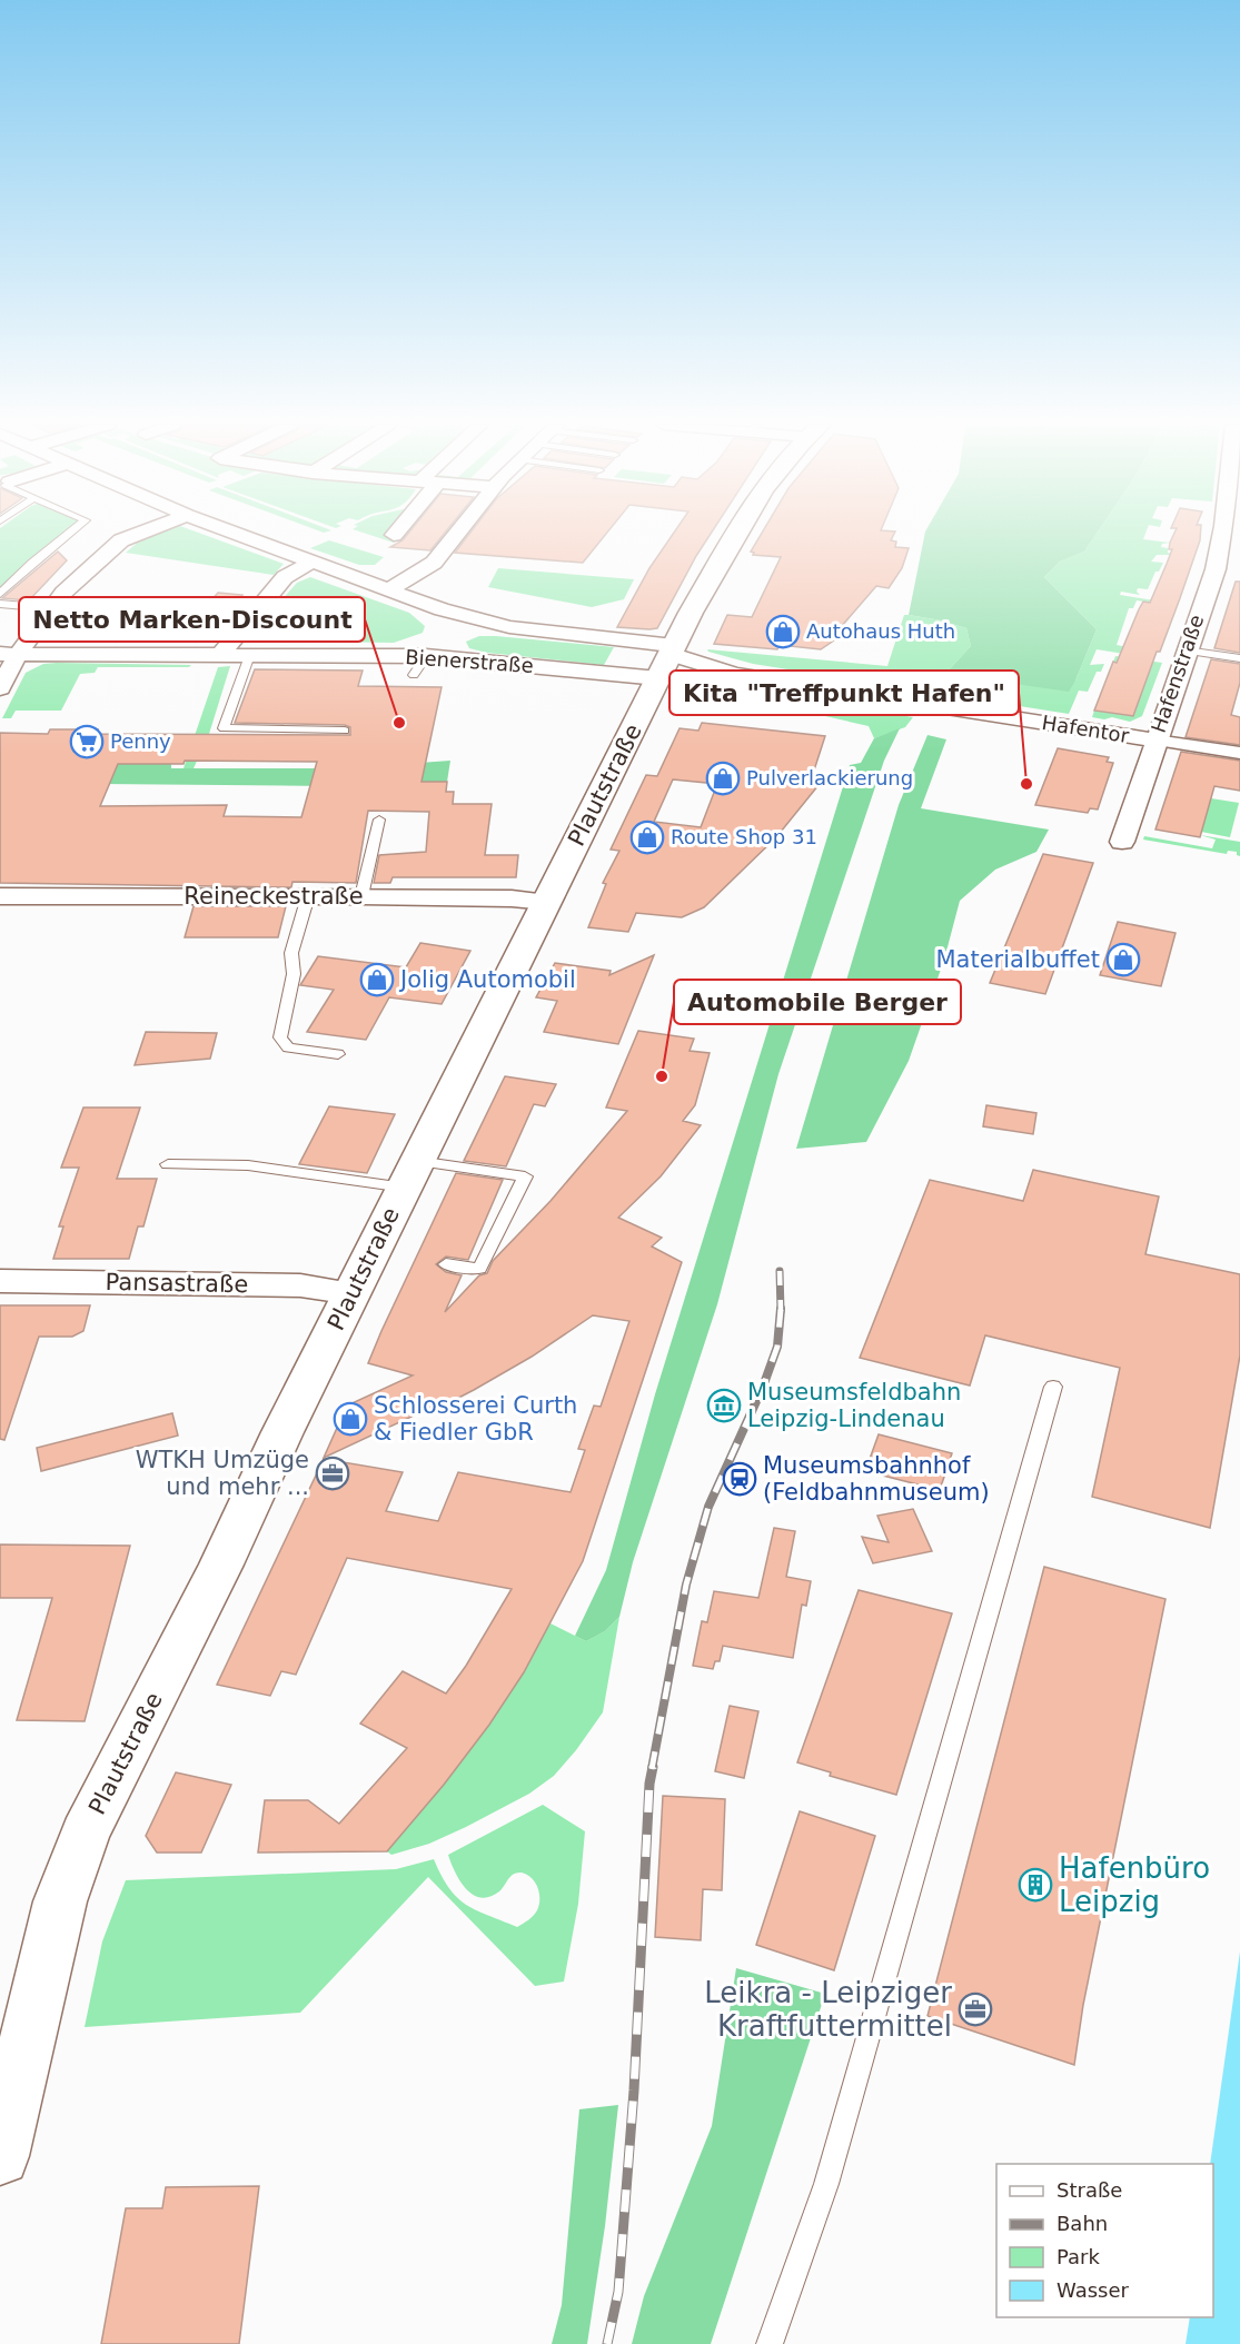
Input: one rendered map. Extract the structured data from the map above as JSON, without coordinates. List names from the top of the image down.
{
  "streets": {
    "main road": ["Plautstraße"],
    "street": [
      "Bienerstraße",
      "Hafenstraße",
      "Hafentor",
      "Reineckestraße",
      "Pansastraße"
    ]
  },
  "crossings": [
    ["Bienerstraße", "Hafentor"],
    ["Bienerstraße", "Plautstraße"],
    ["Hafenstraße", "Hafentor"],
    ["Hafentor", "Plautstraße"],
    ["Plautstraße", "Reineckestraße"],
    ["Plautstraße", "Pansastraße"]
  ],
  "places": {
    "shop": [
      "Autohaus Huth",
      "Pulverlackierung",
      "Route Shop 31",
      "Materialbuffet",
      "Jolig Automobil",
      "Schlosserei Curth & Fiedler GbR"
    ],
    "other": ["Netto Marken-Discount", "Kita \"Treffpunkt Hafen\"", "Automobile Berger"],
    "supermarket": ["Penny"],
    "museum": ["Museumsfeldbahn Leipzig-Lindenau"],
    "office": ["WTKH Umzüge und mehr ...", "Leikra - Leipziger Kraftfuttermittel"],
    "station": ["Museumsbahnhof (Feldbahnmuseum)"],
    "building": ["Hafenbüro Leipzig"]
  },
  "legend": [
    "Straße",
    "Bahn",
    "Park",
    "Wasser"
  ]
}
